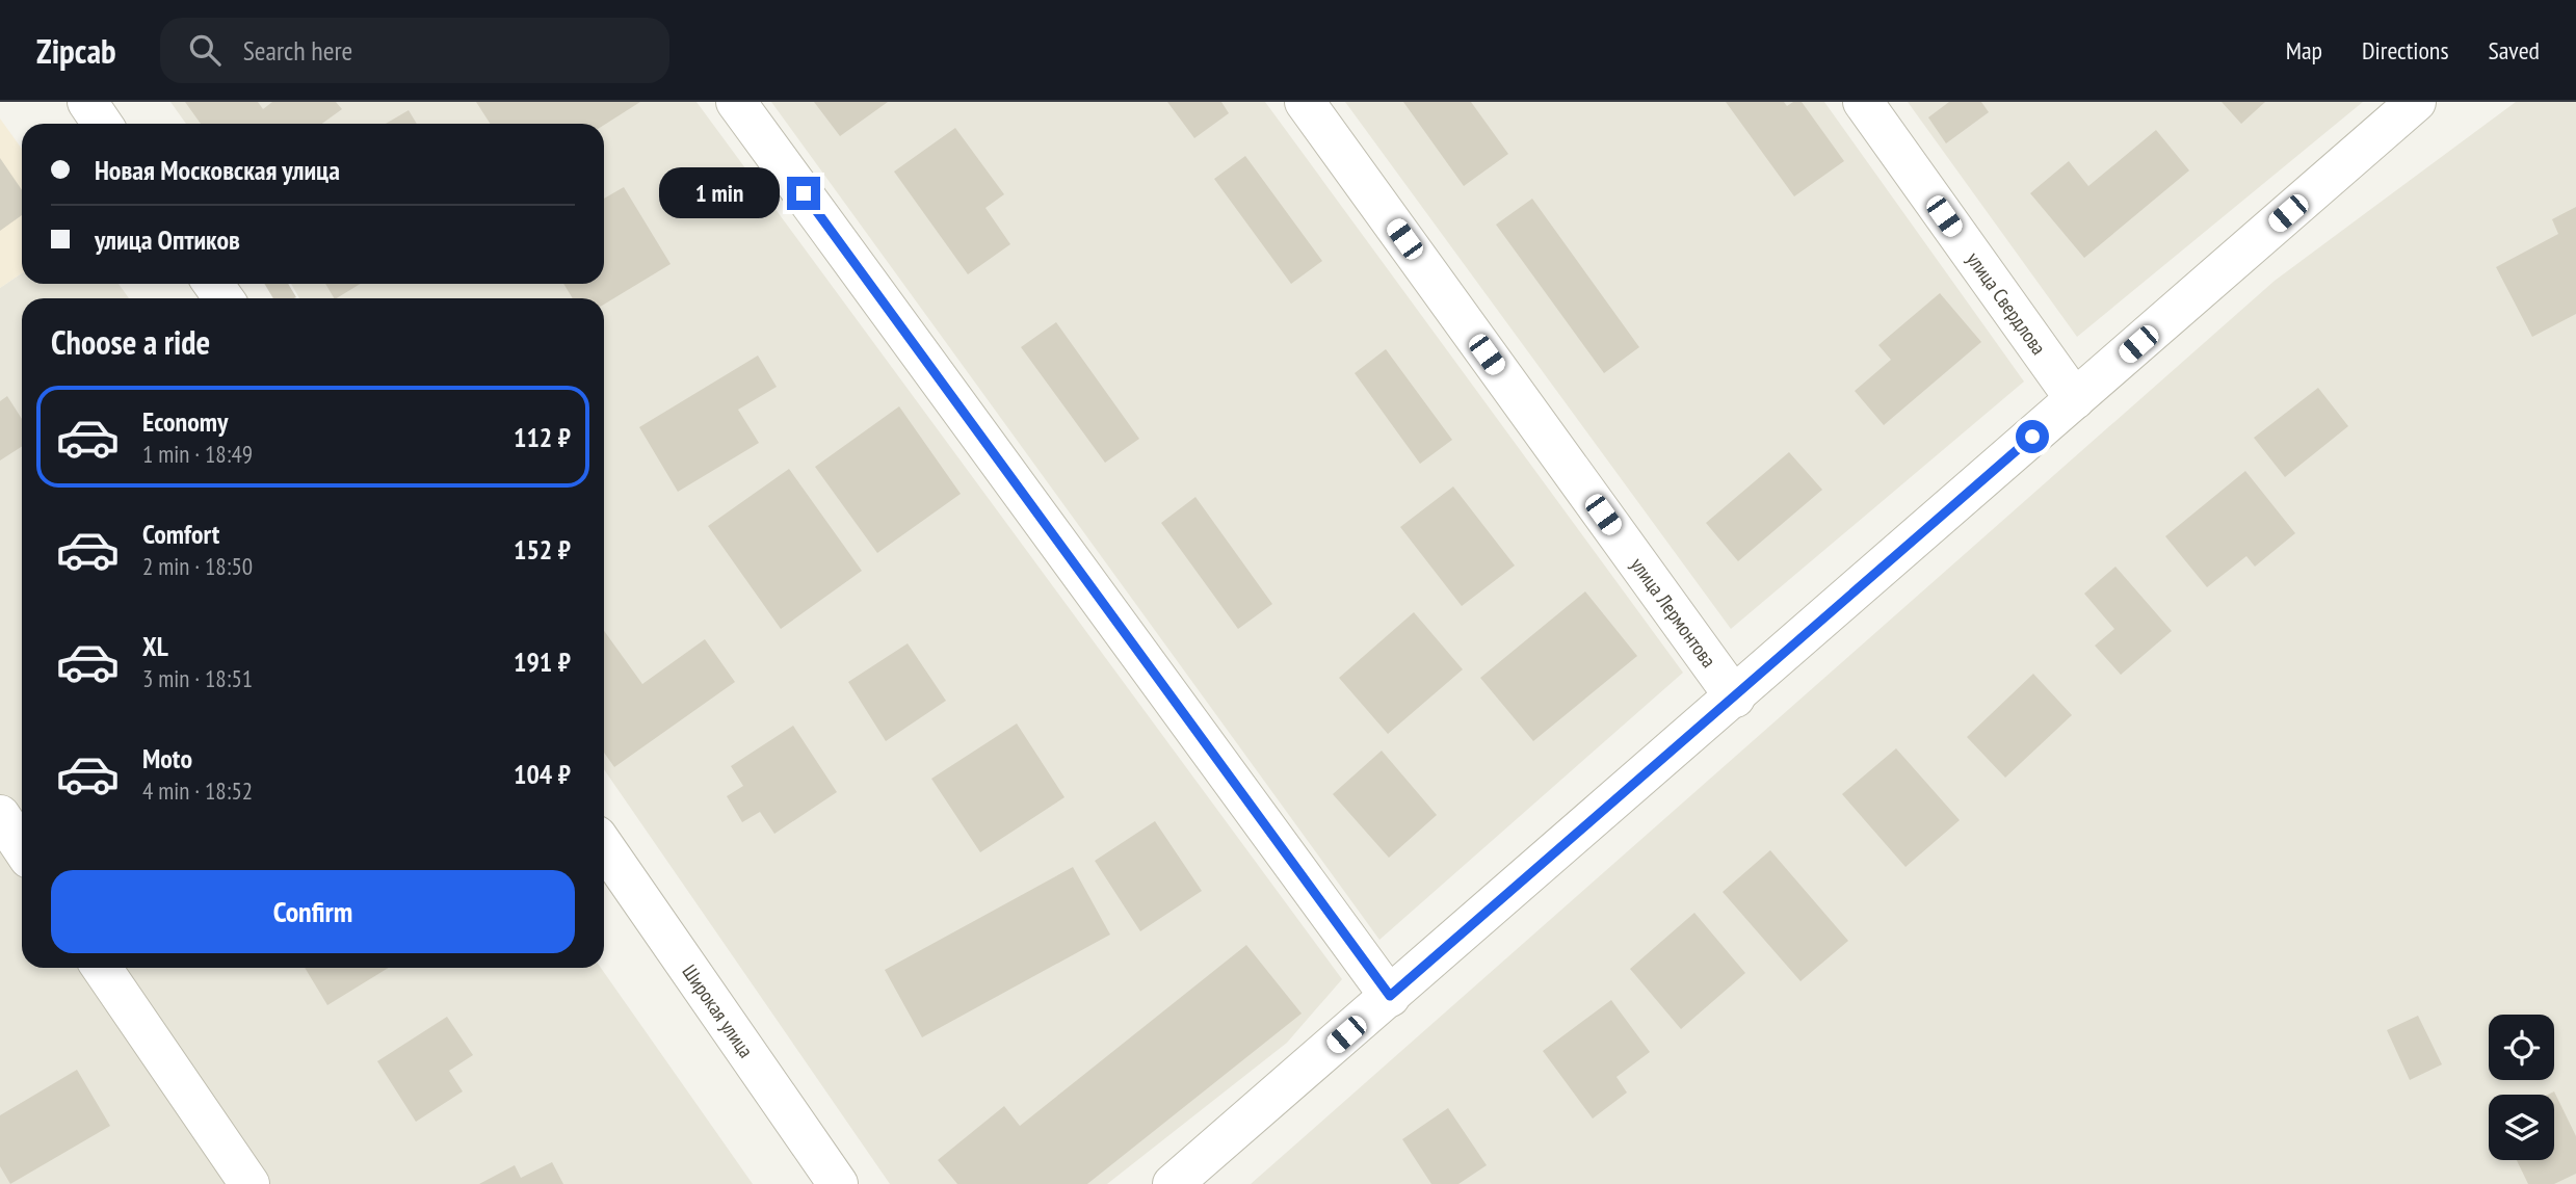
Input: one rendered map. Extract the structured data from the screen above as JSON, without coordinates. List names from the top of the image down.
{
  "streets": {
    "street": ["улица Свердлова", "улица Лермонтова", "Широкая улица"]
  },
  "page": {
    "header": "Zipcab",
    "search": "Search here",
    "nav": ["Map", "Directions", "Saved"],
    "banner": ["Новая Московская улица", "улица Оптиков"],
    "bubble": "1 min",
    "heading": "Choose a ride",
    "list": [
      {
        "name": "Economy",
        "note": "1 min · 18:49",
        "value": "112 ₽"
      },
      {
        "name": "Comfort",
        "note": "2 min · 18:50",
        "value": "152 ₽"
      },
      {
        "name": "XL",
        "note": "3 min · 18:51",
        "value": "191 ₽"
      },
      {
        "name": "Moto",
        "note": "4 min · 18:52",
        "value": "104 ₽"
      }
    ],
    "buttons": "Confirm"
  }
}
